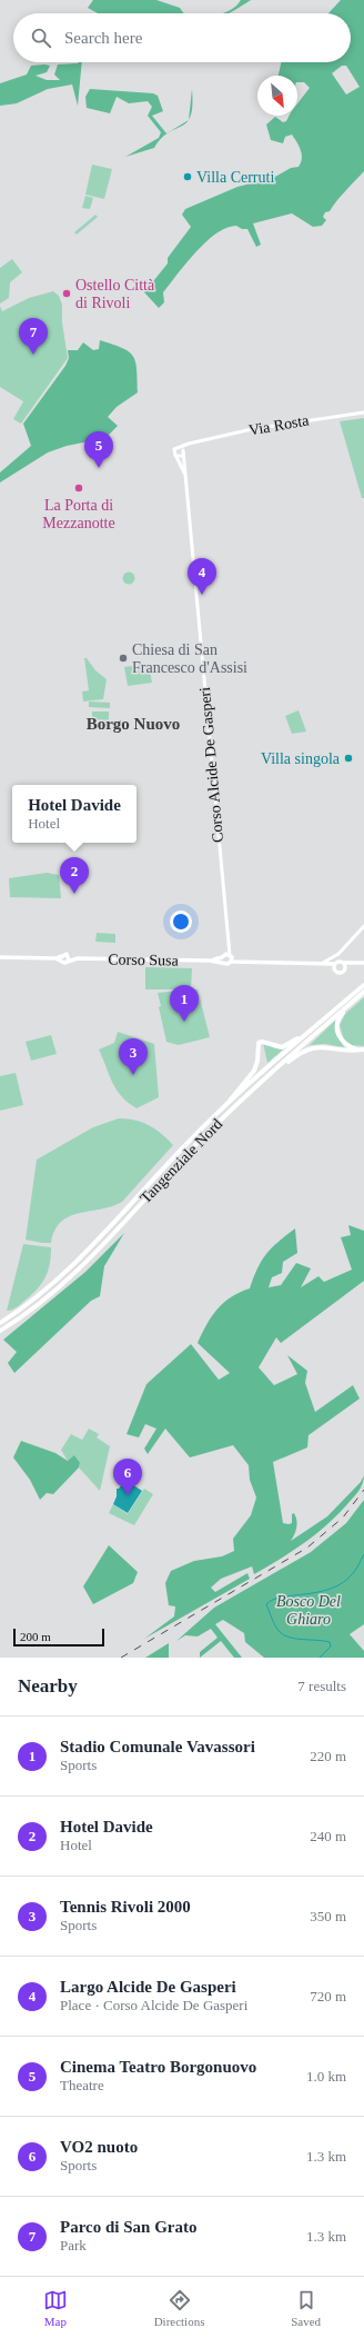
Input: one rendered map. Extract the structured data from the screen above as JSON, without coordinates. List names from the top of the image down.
{
  "streets": {
    "highway": ["Tangenziale Nord"],
    "main road": ["Corso Susa"],
    "street": ["Via Rosta", "Corso Alcide De Gasperi"]
  },
  "crossings": [
    ["Corso Alcide De Gasperi", "Corso Susa"]
  ],
  "districts": ["Borgo Nuovo"],
  "parks": ["Bosco Del Ghiaro"],
  "places": [
    "Villa Cerruti",
    "Ostello Città di Rivoli",
    "La Porta di Mezzanotte",
    "Chiesa di San Francesco d'Assisi",
    "Villa singola"
  ],
  "scale_bar": "200 m",
  "north": "bottom right",
  "page": {
    "search": "Search here",
    "pins": [
      "7",
      "5",
      "4",
      "2",
      "1",
      "3",
      "6"
    ],
    "popup": ["Hotel Davide", "Hotel"],
    "scale": "200 m",
    "heading": ["Nearby", "7 results"],
    "list": [
      {
        "mark": "1",
        "name": "Stadio Comunale Vavassori",
        "note": "Sports",
        "value": "220 m"
      },
      {
        "mark": "2",
        "name": "Hotel Davide",
        "note": "Hotel",
        "value": "240 m"
      },
      {
        "mark": "3",
        "name": "Tennis Rivoli 2000",
        "note": "Sports",
        "value": "350 m"
      },
      {
        "mark": "4",
        "name": "Largo Alcide De Gasperi",
        "note": "Place · Corso Alcide De Gasperi",
        "value": "720 m"
      },
      {
        "mark": "5",
        "name": "Cinema Teatro Borgonuovo",
        "note": "Theatre",
        "value": "1.0 km"
      },
      {
        "mark": "6",
        "name": "VO2 nuoto",
        "note": "Sports",
        "value": "1.3 km"
      },
      {
        "mark": "7",
        "name": "Parco di San Grato",
        "note": "Park",
        "value": "1.3 km"
      }
    ],
    "nav": ["Map", "Directions", "Saved"]
  }
}
